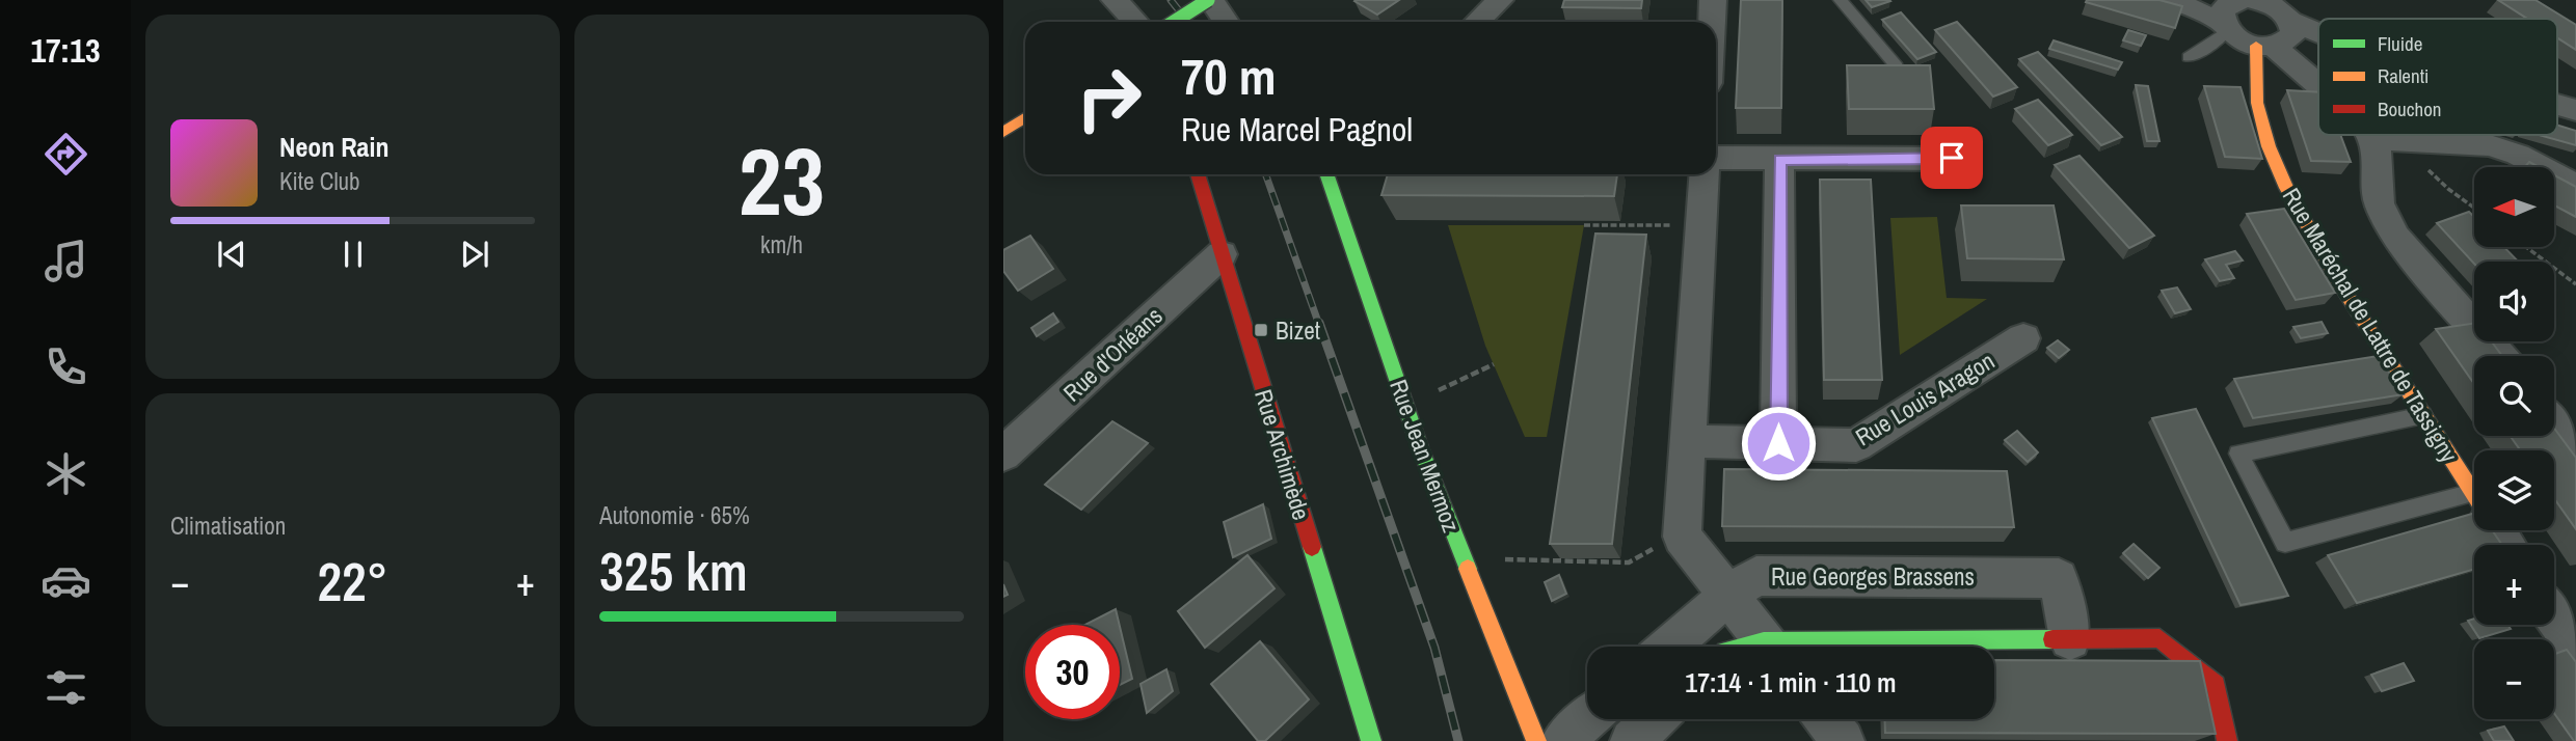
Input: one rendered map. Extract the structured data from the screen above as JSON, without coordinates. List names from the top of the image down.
{
  "streets": {
    "street": [
      "Rue Maréchal de Lattre de Tassigny",
      "Rue d'Orléans",
      "Rue Louis Aragon",
      "Rue Archimède",
      "Rue Jean Mermoz",
      "Rue Georges Brassens"
    ]
  },
  "crossings": [
    ["Rue d'Orléans", "Rue Archimède"]
  ],
  "places": {
    "transit": ["Bizet"]
  },
  "legend": ["Fluide", "Ralenti", "Bouchon"],
  "north": "left",
  "page": {
    "tabs": "17:13",
    "tile": [
      ["23", "km/h"],
      "Climatisation",
      ["Autonomie · 65%", "325 km"]
    ],
    "turn": ["70 m", "Rue Marcel Pagnol"],
    "song": ["Neon Rain", "Kite Club"],
    "map_buttons": ["+", "−"],
    "heat": ["−", "22°", "+"],
    "limit": "30",
    "trip": "17:14 · 1 min · 110 m"
  }
}
